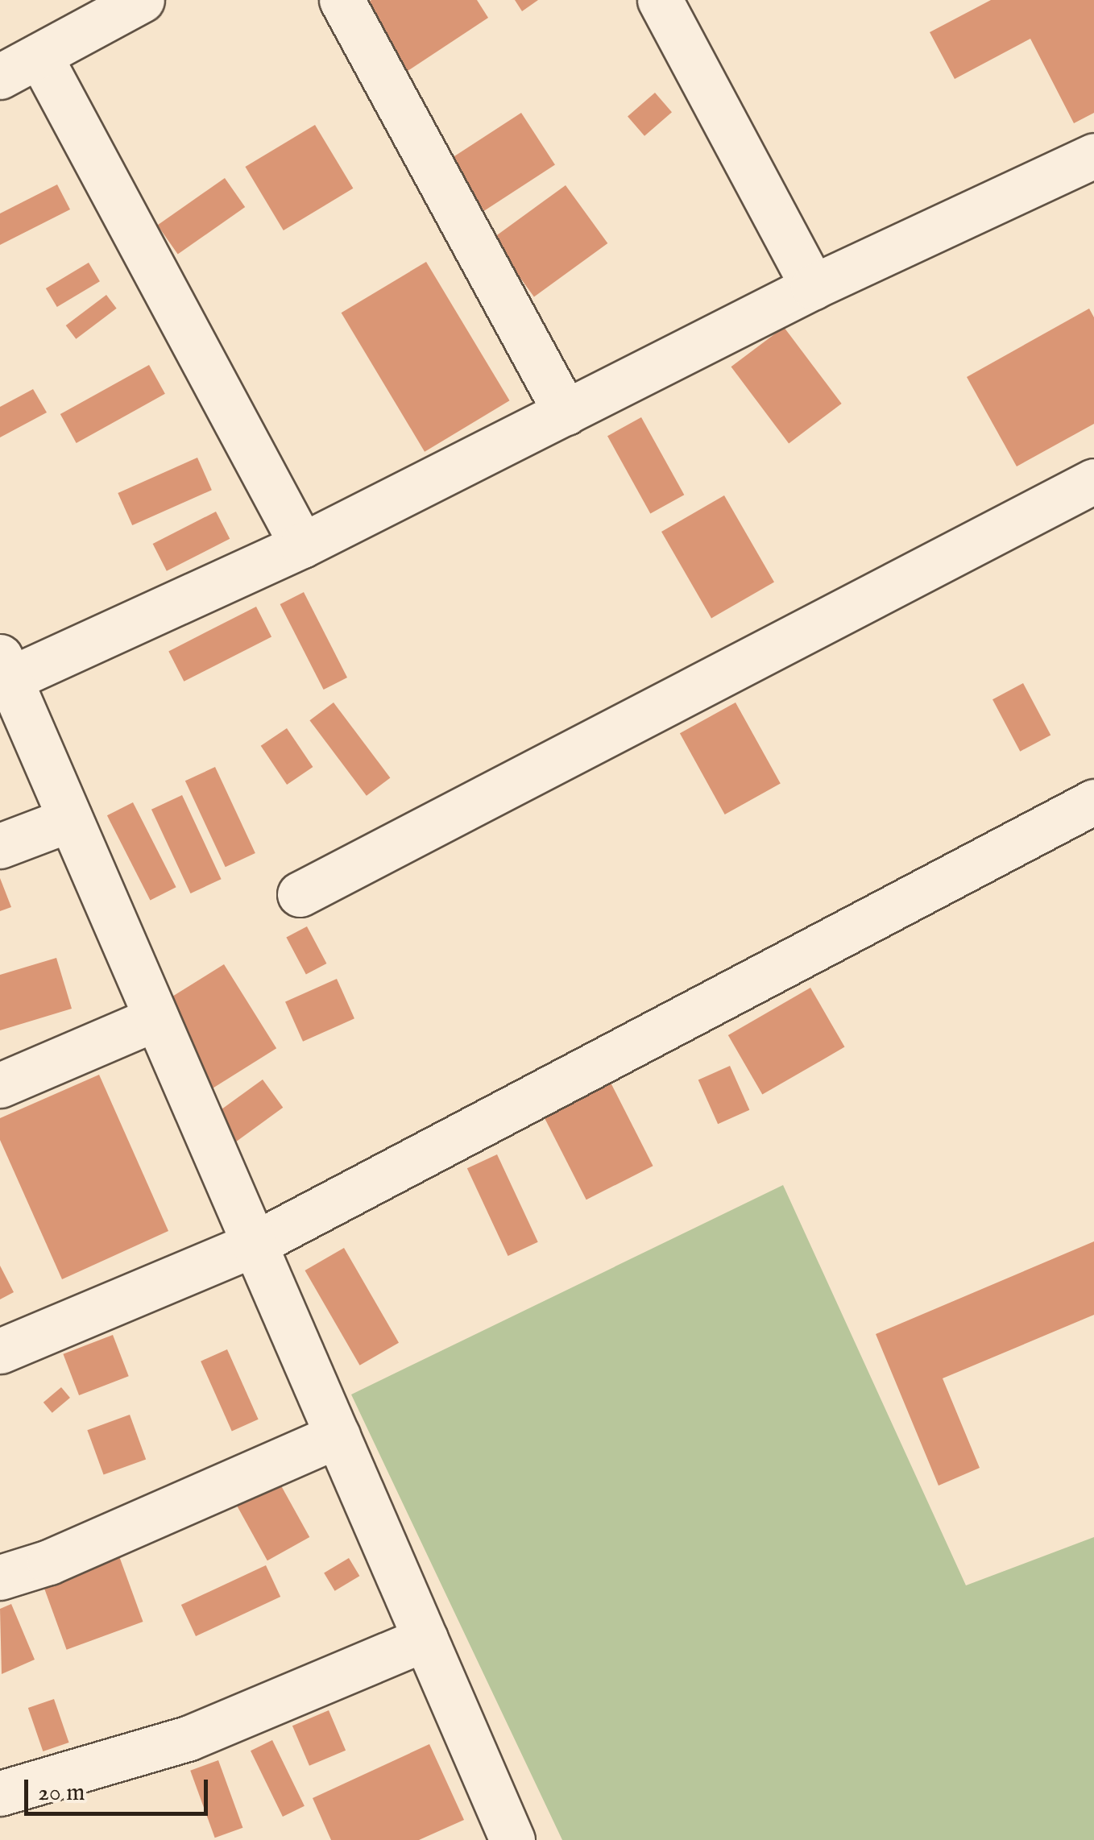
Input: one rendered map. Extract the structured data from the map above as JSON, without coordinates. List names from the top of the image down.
{
  "scale_bar": "20 m"
}
